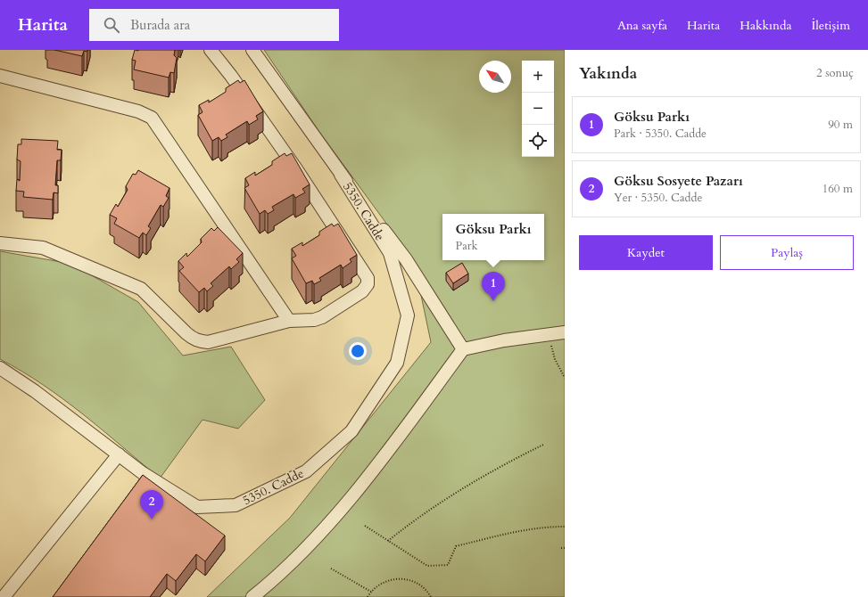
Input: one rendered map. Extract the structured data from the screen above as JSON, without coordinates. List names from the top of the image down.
{
  "streets": {
    "street": ["5350. Cadde"]
  },
  "north": "top left",
  "page": {
    "header": "Harita",
    "search": "Burada ara",
    "nav": [
      "Ana sayfa",
      "Harita",
      "Hakkında",
      "İletişim"
    ],
    "heading": ["Yakında", "2 sonuç"],
    "map_buttons": ["+", "−"],
    "list": [
      {
        "mark": "1",
        "name": "Göksu Parkı",
        "note": "Park · 5350. Cadde",
        "value": "90 m"
      },
      {
        "mark": "2",
        "name": "Göksu Sosyete Pazarı",
        "note": "Yer · 5350. Cadde",
        "value": "160 m"
      }
    ],
    "popup": ["Göksu Parkı", "Park"],
    "buttons": ["Kaydet", "Paylaş"],
    "pins": ["1", "2"]
  }
}
